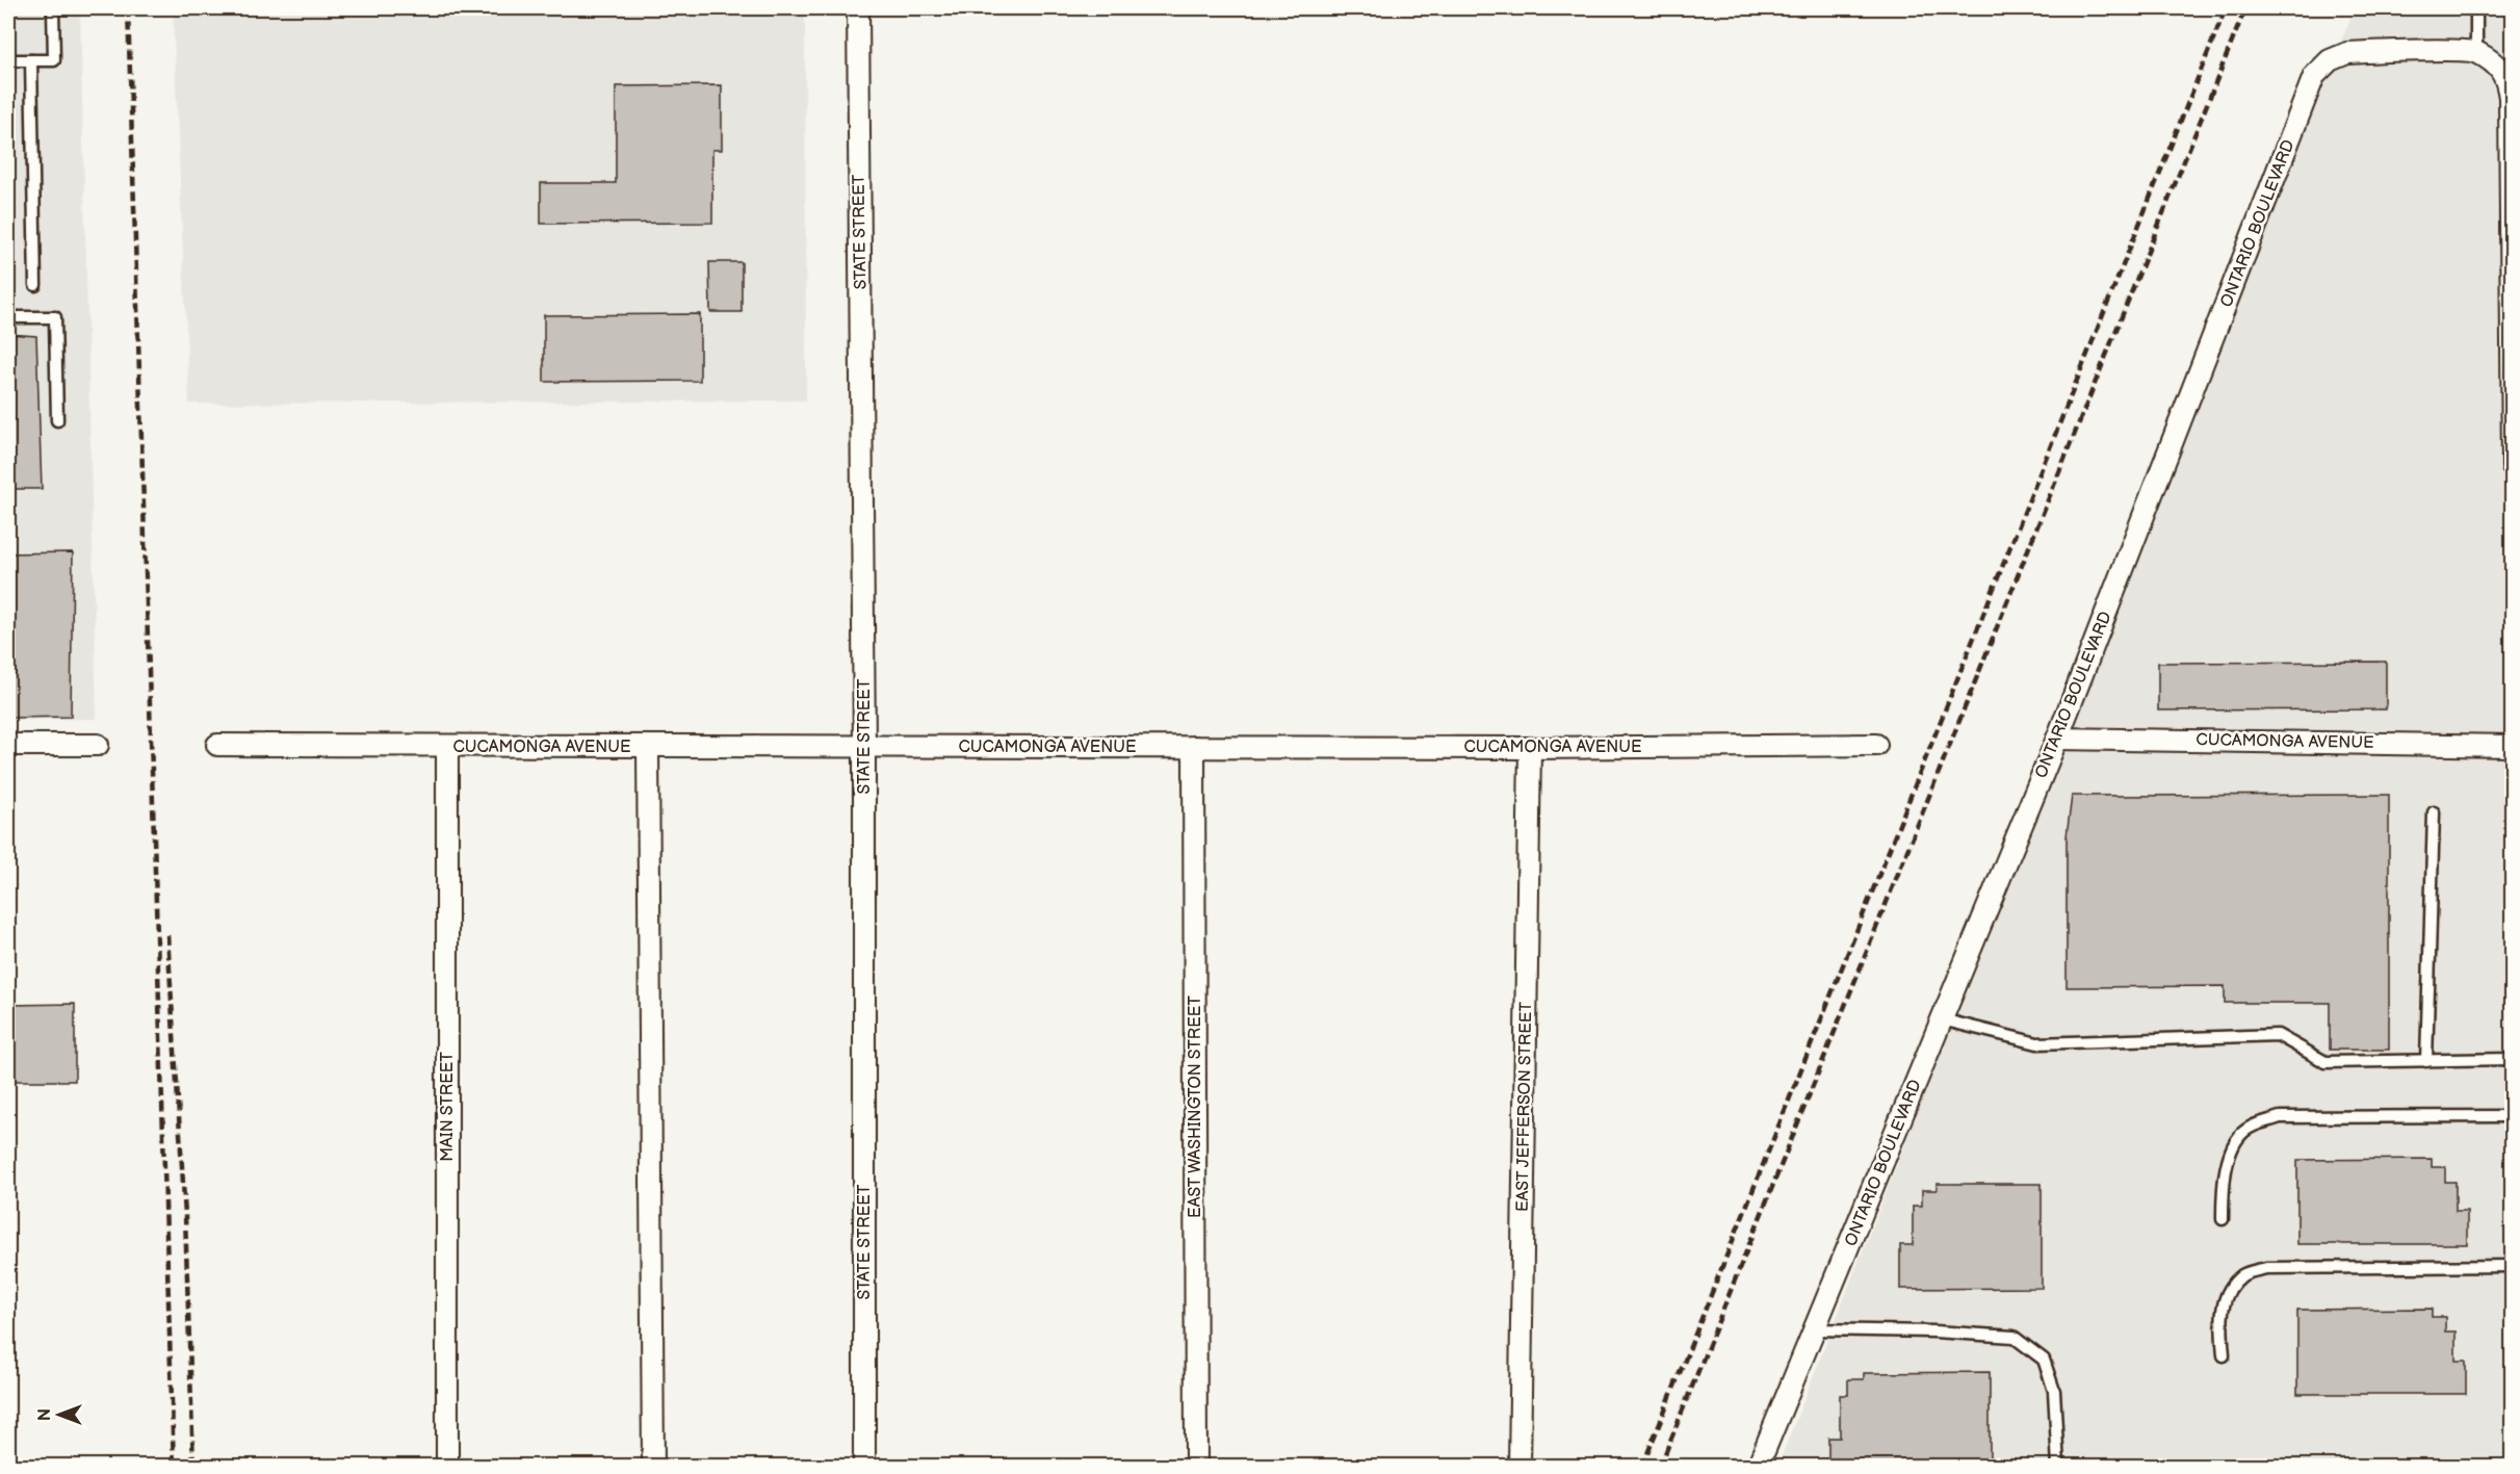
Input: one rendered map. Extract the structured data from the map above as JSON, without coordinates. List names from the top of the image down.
{
  "streets": {
    "street": [
      "ONTARIO BOULEVARD",
      "STATE STREET",
      "CUCAMONGA AVENUE",
      "MAIN STREET",
      "EAST WASHINGTON STREET",
      "EAST JEFFERSON STREET"
    ]
  },
  "crossings": [
    ["ONTARIO BOULEVARD", "CUCAMONGA AVENUE"],
    ["STATE STREET", "CUCAMONGA AVENUE"],
    ["CUCAMONGA AVENUE", "MAIN STREET"],
    ["CUCAMONGA AVENUE", "EAST WASHINGTON STREET"],
    ["CUCAMONGA AVENUE", "EAST JEFFERSON STREET"]
  ],
  "north": "left"
}
